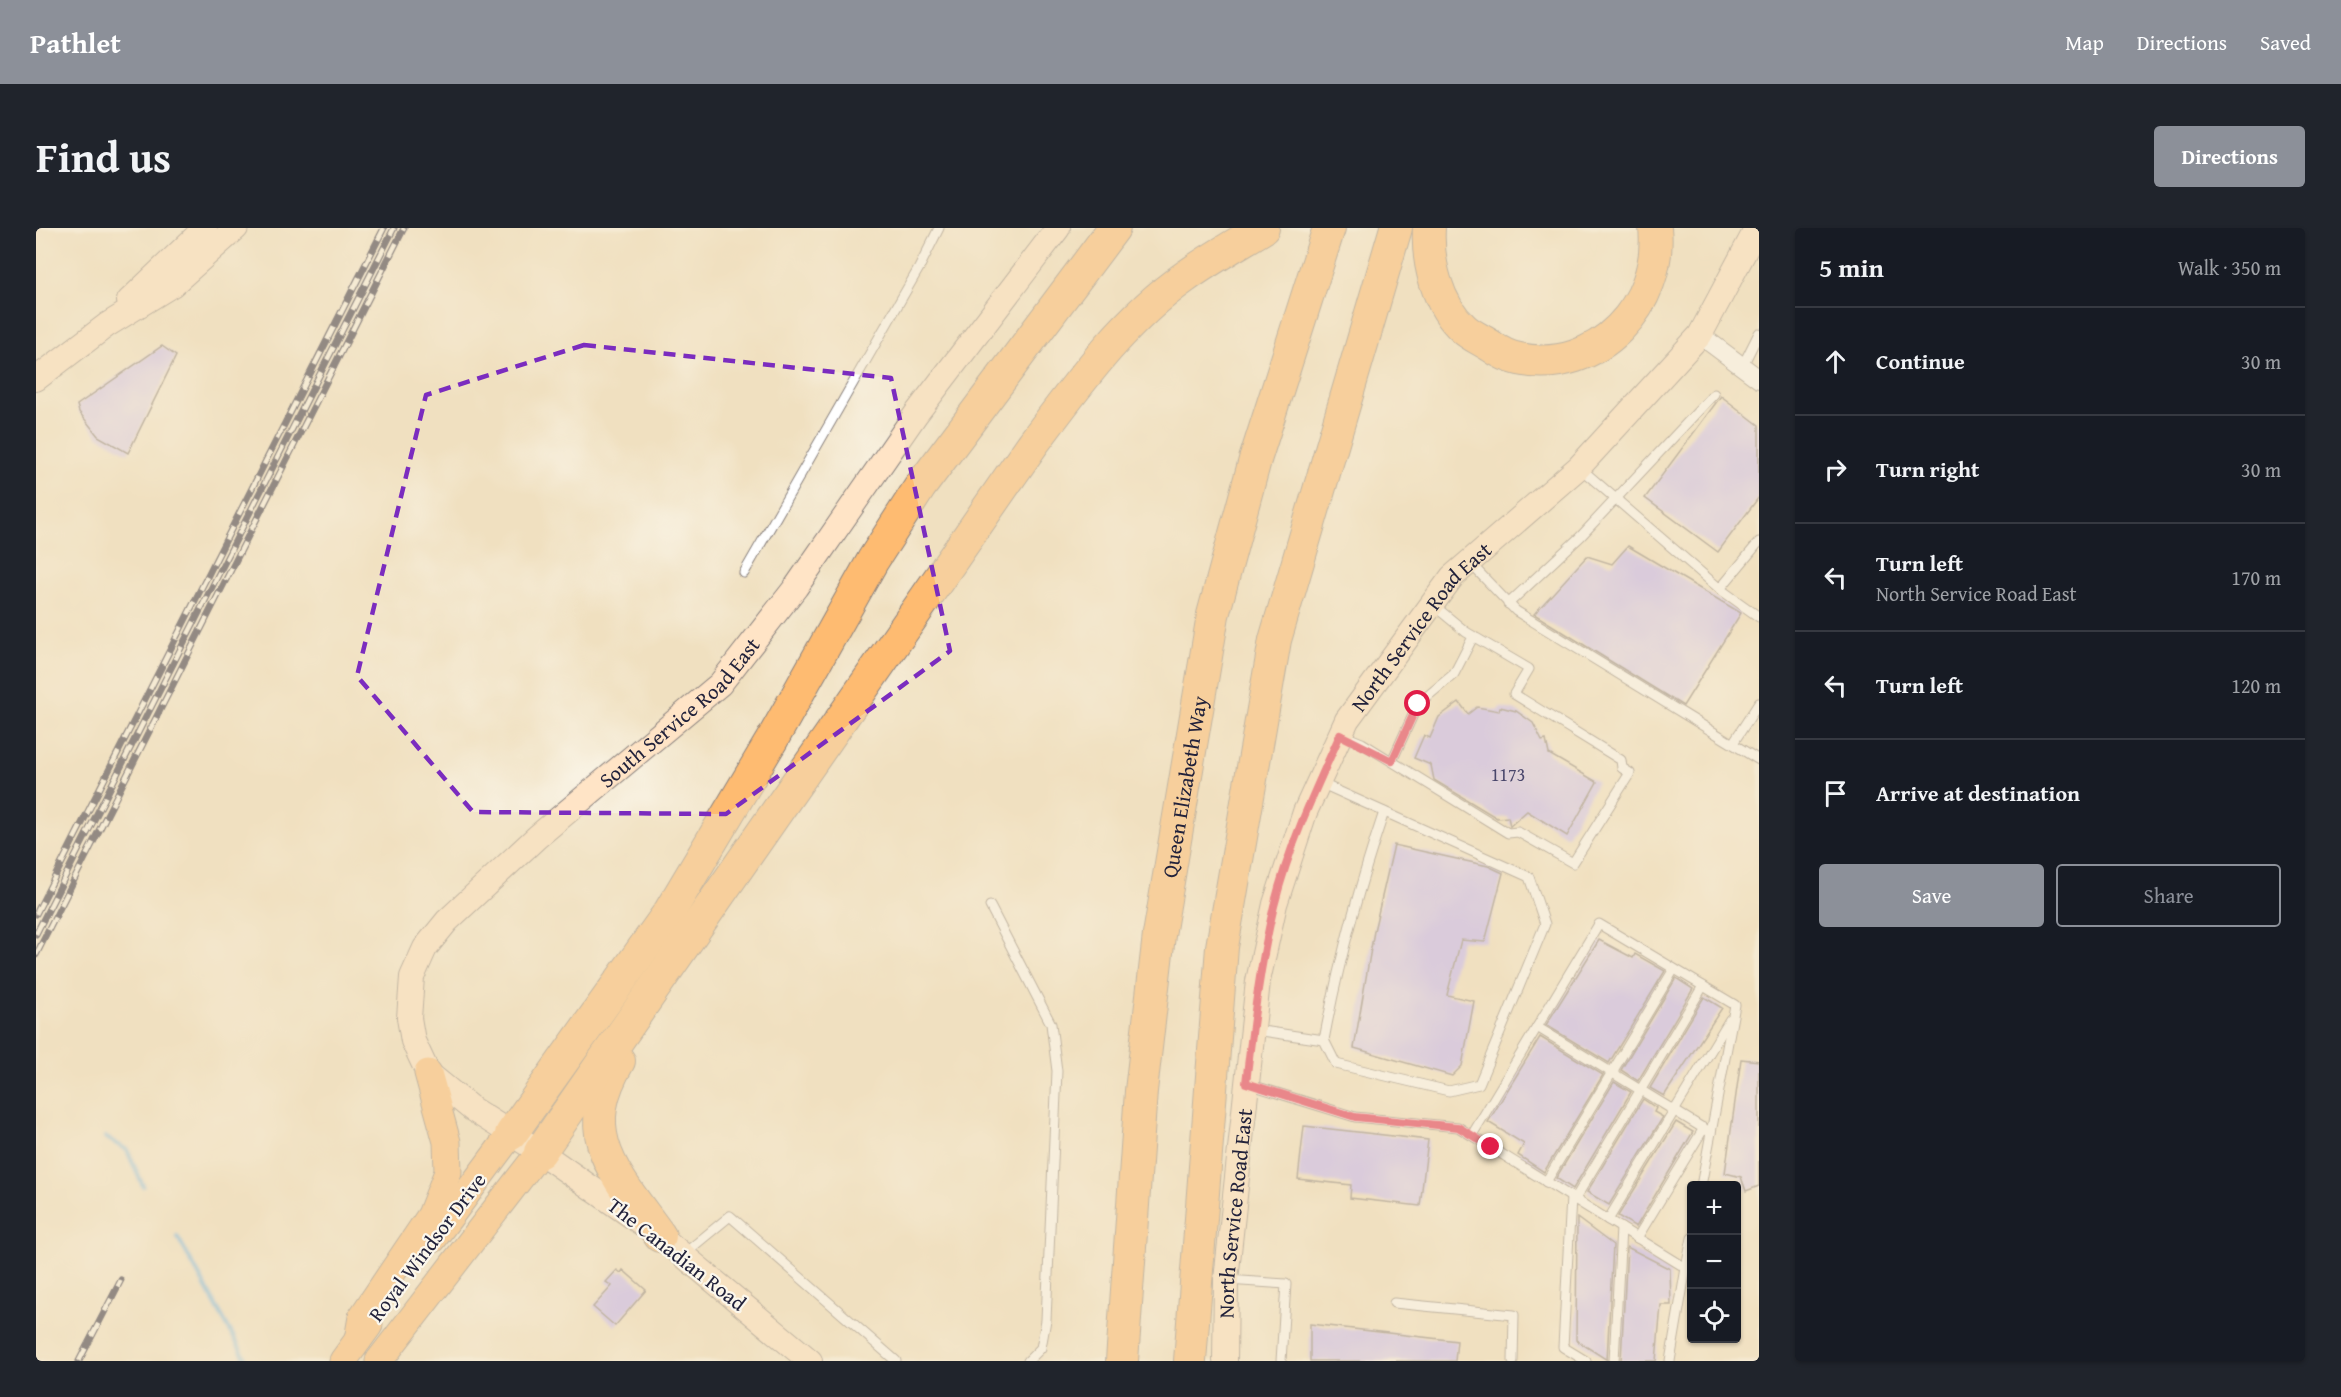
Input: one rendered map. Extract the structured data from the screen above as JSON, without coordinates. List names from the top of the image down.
{
  "streets": {
    "highway": ["Queen Elizabeth Way"],
    "main road": ["Royal Windsor Drive"],
    "street": ["North Service Road East", "South Service Road East", "The Canadian Road"]
  },
  "crossings": [
    ["South Service Road East", "Royal Windsor Drive"],
    ["South Service Road East", "The Canadian Road"],
    ["Royal Windsor Drive", "The Canadian Road"]
  ],
  "house_numbers": ["1173"],
  "page": {
    "header": "Pathlet",
    "nav": ["Map", "Directions", "Saved"],
    "title": "Find us",
    "buttons": [
      "Directions",
      ["Save", "Share"]
    ],
    "heading": ["5 min", "Walk · 350 m"],
    "list": [
      ["Continue", "30 m"],
      ["Turn right", "30 m"],
      ["Turn left", "North Service Road East", "170 m"],
      ["Turn left", "120 m"],
      "Arrive at destination"
    ],
    "map_buttons": ["+", "−"]
  }
}
